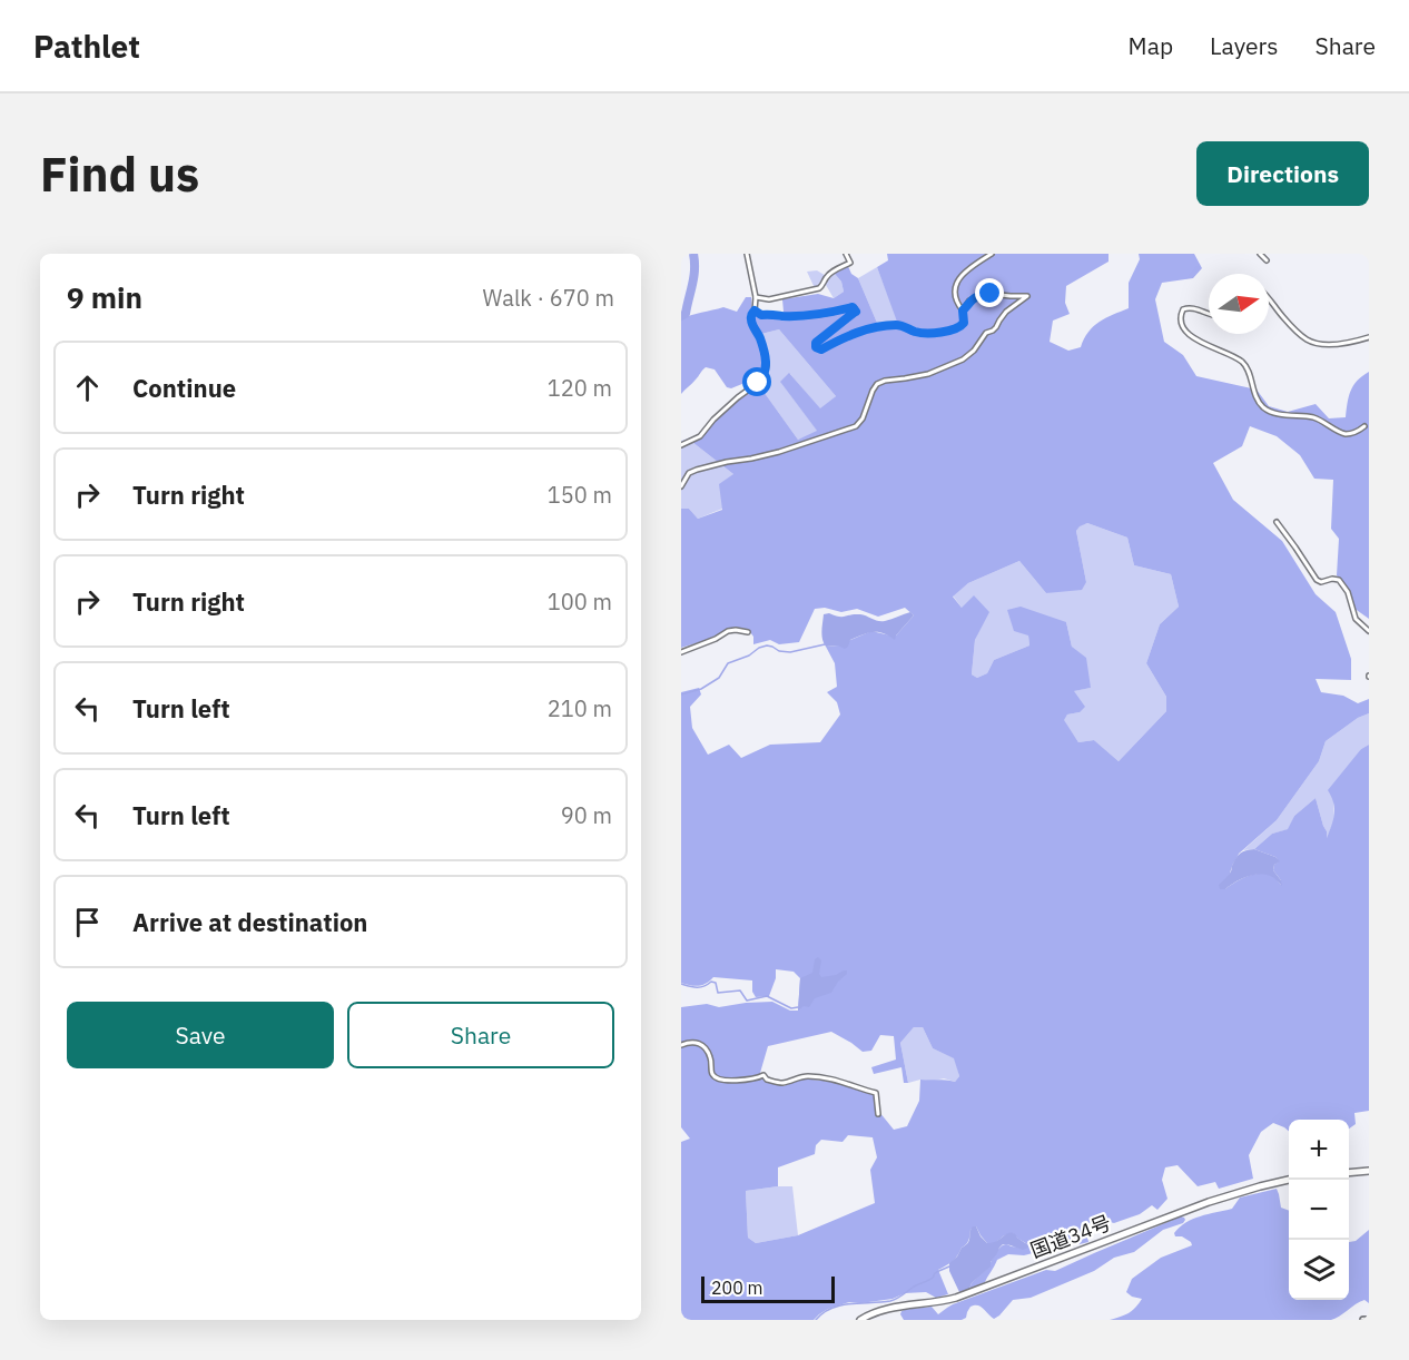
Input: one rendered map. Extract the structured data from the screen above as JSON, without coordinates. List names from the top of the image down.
{
  "streets": {
    "highway": ["国道34号"]
  },
  "scale_bar": "200 m",
  "north": "right",
  "page": {
    "header": "Pathlet",
    "nav": ["Map", "Layers", "Share"],
    "buttons": [
      "Directions",
      ["Save", "Share"]
    ],
    "title": "Find us",
    "heading": ["9 min", "Walk · 670 m"],
    "list": [
      ["Continue", "120 m"],
      ["Turn right", "150 m"],
      ["Turn right", "100 m"],
      ["Turn left", "210 m"],
      ["Turn left", "90 m"],
      "Arrive at destination"
    ],
    "map_buttons": ["+", "−"],
    "scale": "200 m"
  }
}
